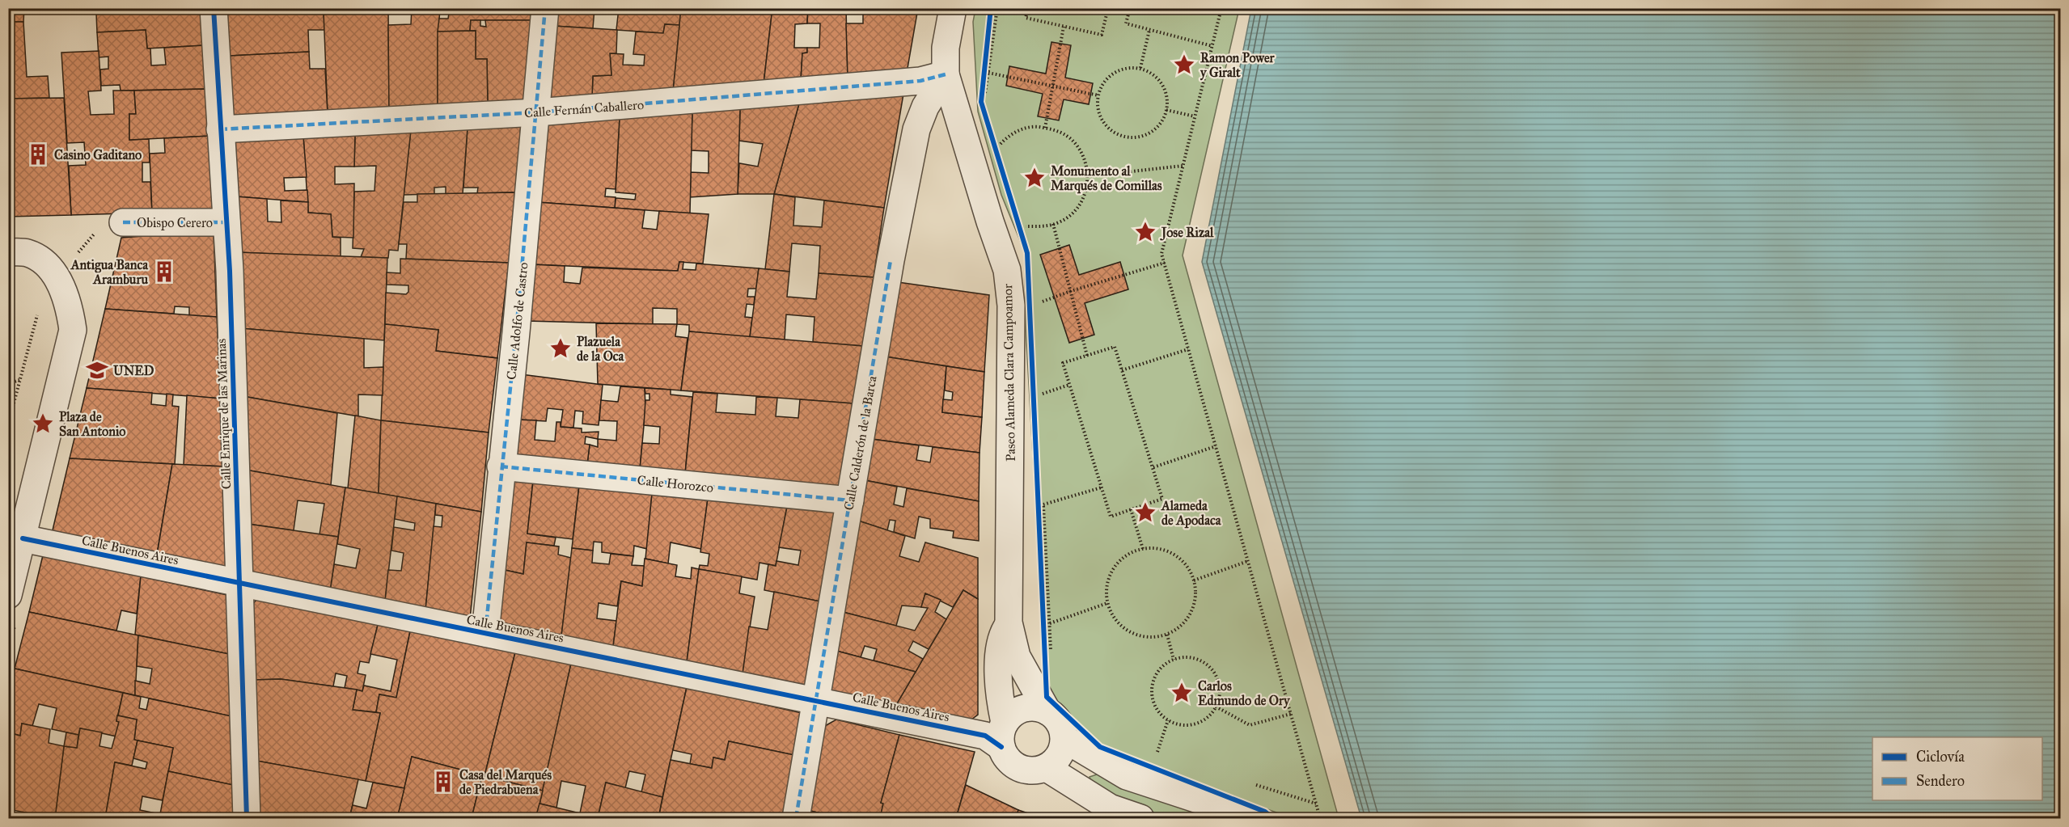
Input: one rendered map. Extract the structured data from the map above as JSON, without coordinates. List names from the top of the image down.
{
  "streets": {
    "street": [
      "Calle Fernán Caballero",
      "Obispo Cerero",
      "Calle Adolfo de Castro",
      "Paseo Alameda Clara Campoamor",
      "Calle Enrique de las Marinas",
      "Calle Calderón de la Barca",
      "Calle Horozco",
      "Calle Buenos Aires"
    ]
  },
  "crossings": [
    ["Calle Fernán Caballero", "Calle Adolfo de Castro"],
    ["Calle Fernán Caballero", "Paseo Alameda Clara Campoamor"],
    ["Calle Fernán Caballero", "Calle Enrique de las Marinas"],
    ["Calle Fernán Caballero", "Calle Calderón de la Barca"],
    ["Obispo Cerero", "Calle Enrique de las Marinas"],
    ["Calle Adolfo de Castro", "Calle Horozco"],
    ["Calle Adolfo de Castro", "Calle Buenos Aires"],
    ["Paseo Alameda Clara Campoamor", "Calle Calderón de la Barca"],
    ["Paseo Alameda Clara Campoamor", "Calle Buenos Aires"],
    ["Calle Enrique de las Marinas", "Calle Buenos Aires"],
    ["Calle Calderón de la Barca", "Calle Horozco"],
    ["Calle Calderón de la Barca", "Calle Buenos Aires"]
  ],
  "places": {
    "place": [
      "Ramon Power y Giralt",
      "Monumento al Marqués de Comillas",
      "Jose Rizal",
      "Plazuela de la Oca",
      "Plaza de San Antonio",
      "Alameda de Apodaca",
      "Carlos Edmundo de Ory"
    ],
    "building": ["Casino Gaditano", "Antigua Banca Aramburu", "Casa del Marqués de Piedrabuena"],
    "school or university": ["UNED"]
  },
  "legend": ["Ciclovía", "Sendero"]
}
